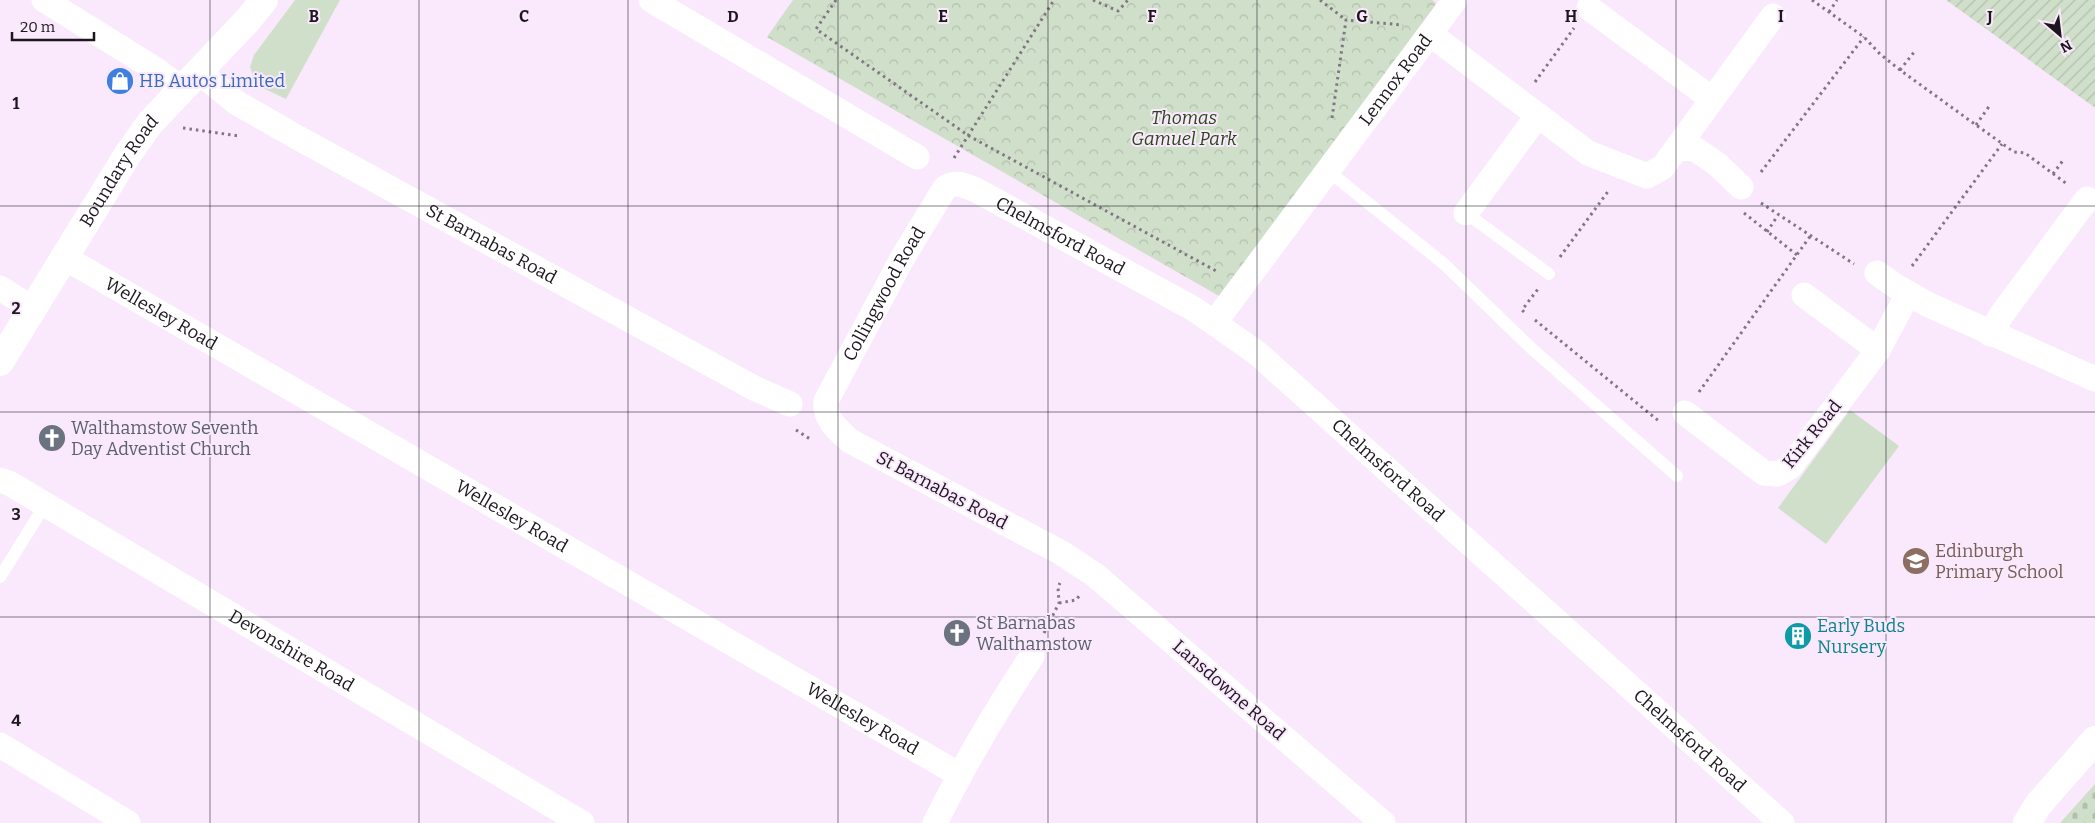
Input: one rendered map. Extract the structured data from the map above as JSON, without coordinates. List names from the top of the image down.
{
  "streets": {
    "street": [
      "Lennox Road",
      "Boundary Road",
      "Chelmsford Road",
      "St Barnabas Road",
      "Collingwood Road",
      "Wellesley Road",
      "Kirk Road",
      "Devonshire Road",
      "Lansdowne Road"
    ]
  },
  "crossings": [
    ["Lennox Road", "Chelmsford Road"],
    ["Boundary Road", "St Barnabas Road"],
    ["Boundary Road", "Wellesley Road"],
    ["Chelmsford Road", "Collingwood Road"],
    ["St Barnabas Road", "Collingwood Road"],
    ["St Barnabas Road", "Lansdowne Road"]
  ],
  "parks": ["Thomas Gamuel Park"],
  "places": {
    "shop": ["HB Autos Limited"],
    "church": ["Walthamstow Seventh Day Adventist Church", "St Barnabas Walthamstow"],
    "school or university": ["Edinburgh Primary School"],
    "building": ["Early Buds Nursery"]
  },
  "scale_bar": "20 m",
  "north": "bottom right",
  "grid": {
    "columns": [
      "B",
      "C",
      "D",
      "E",
      "F",
      "G",
      "H",
      "I",
      "J"
    ],
    "rows": [
      "1",
      "2",
      "3",
      "4"
    ]
  }
}
